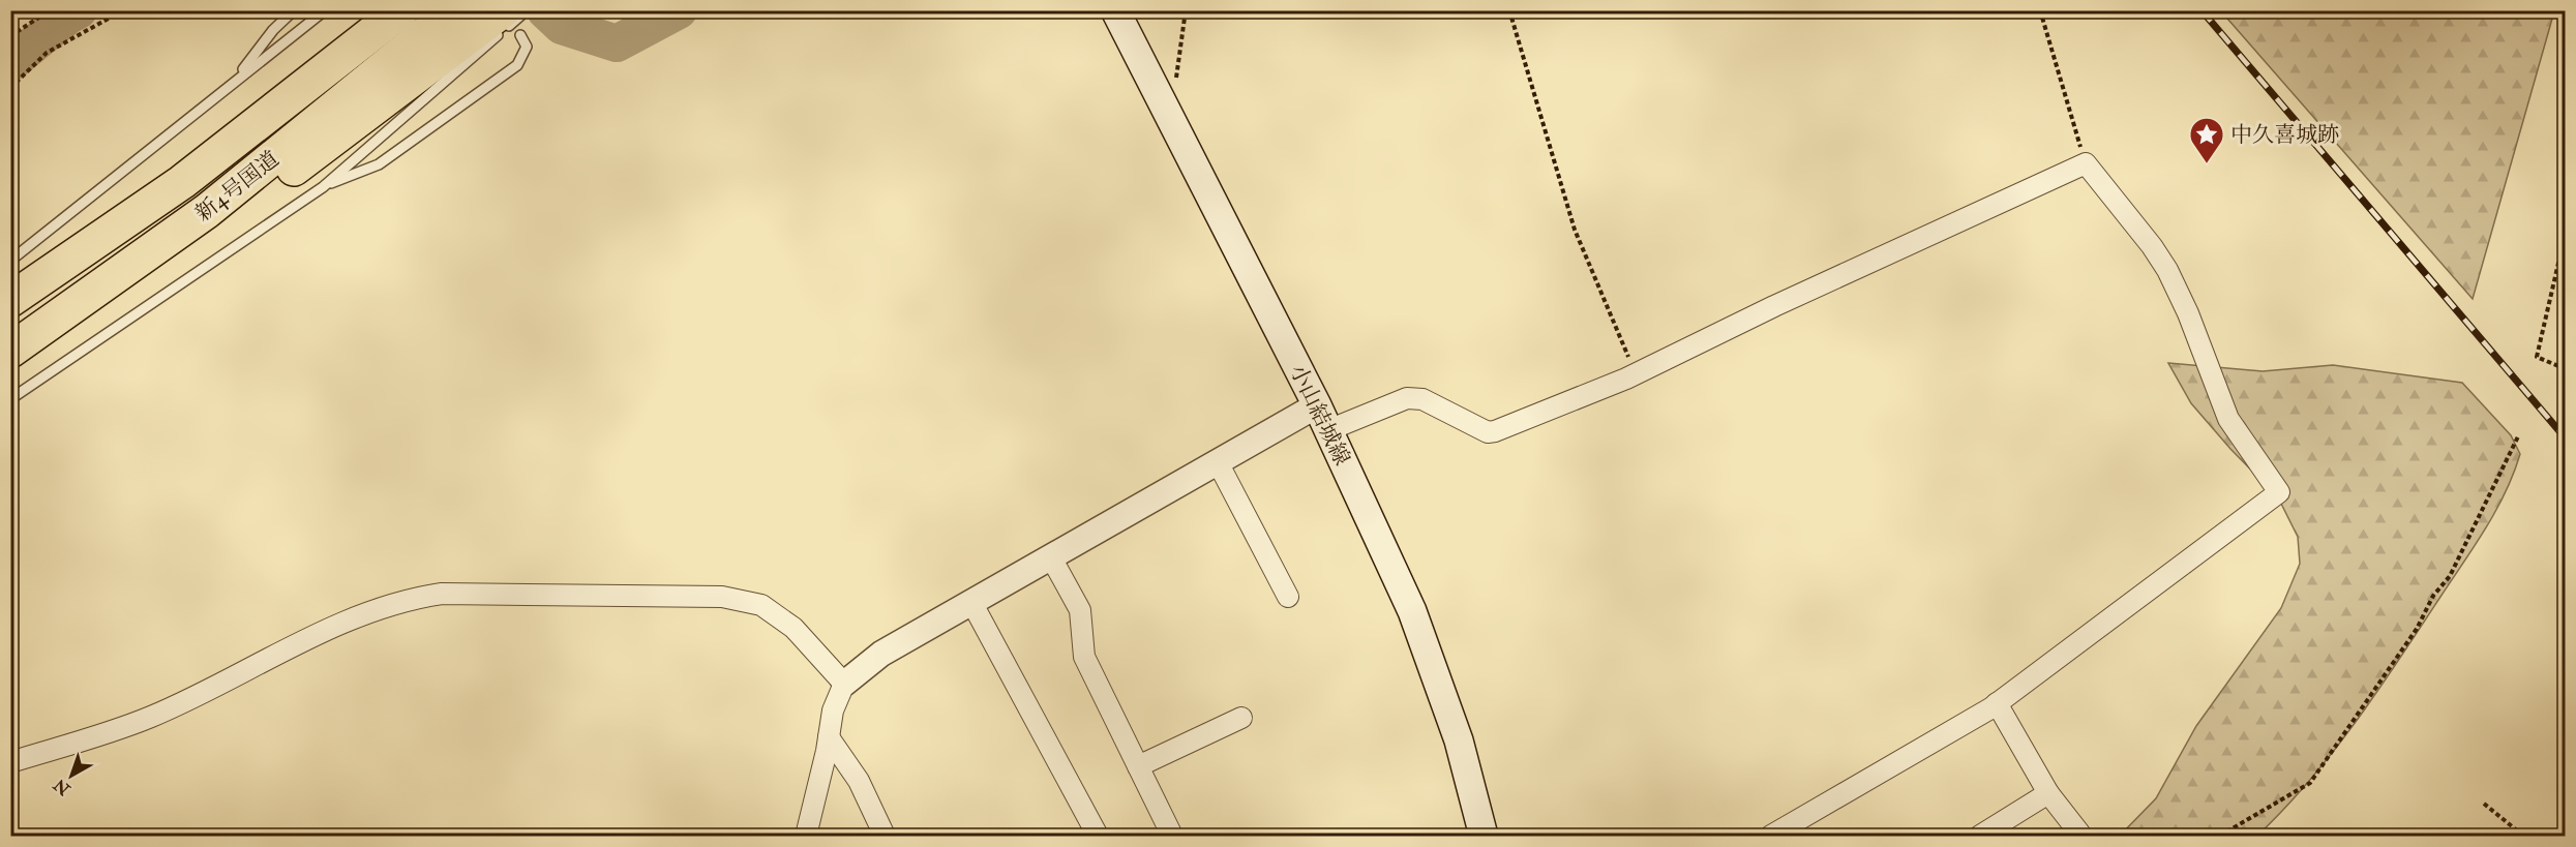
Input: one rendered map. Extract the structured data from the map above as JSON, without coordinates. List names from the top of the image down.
{
  "streets": {
    "highway": ["新4号国道"],
    "main road": ["小山結城線"]
  },
  "places": {
    "place": ["中久喜城跡"]
  },
  "north": "bottom left"
}
